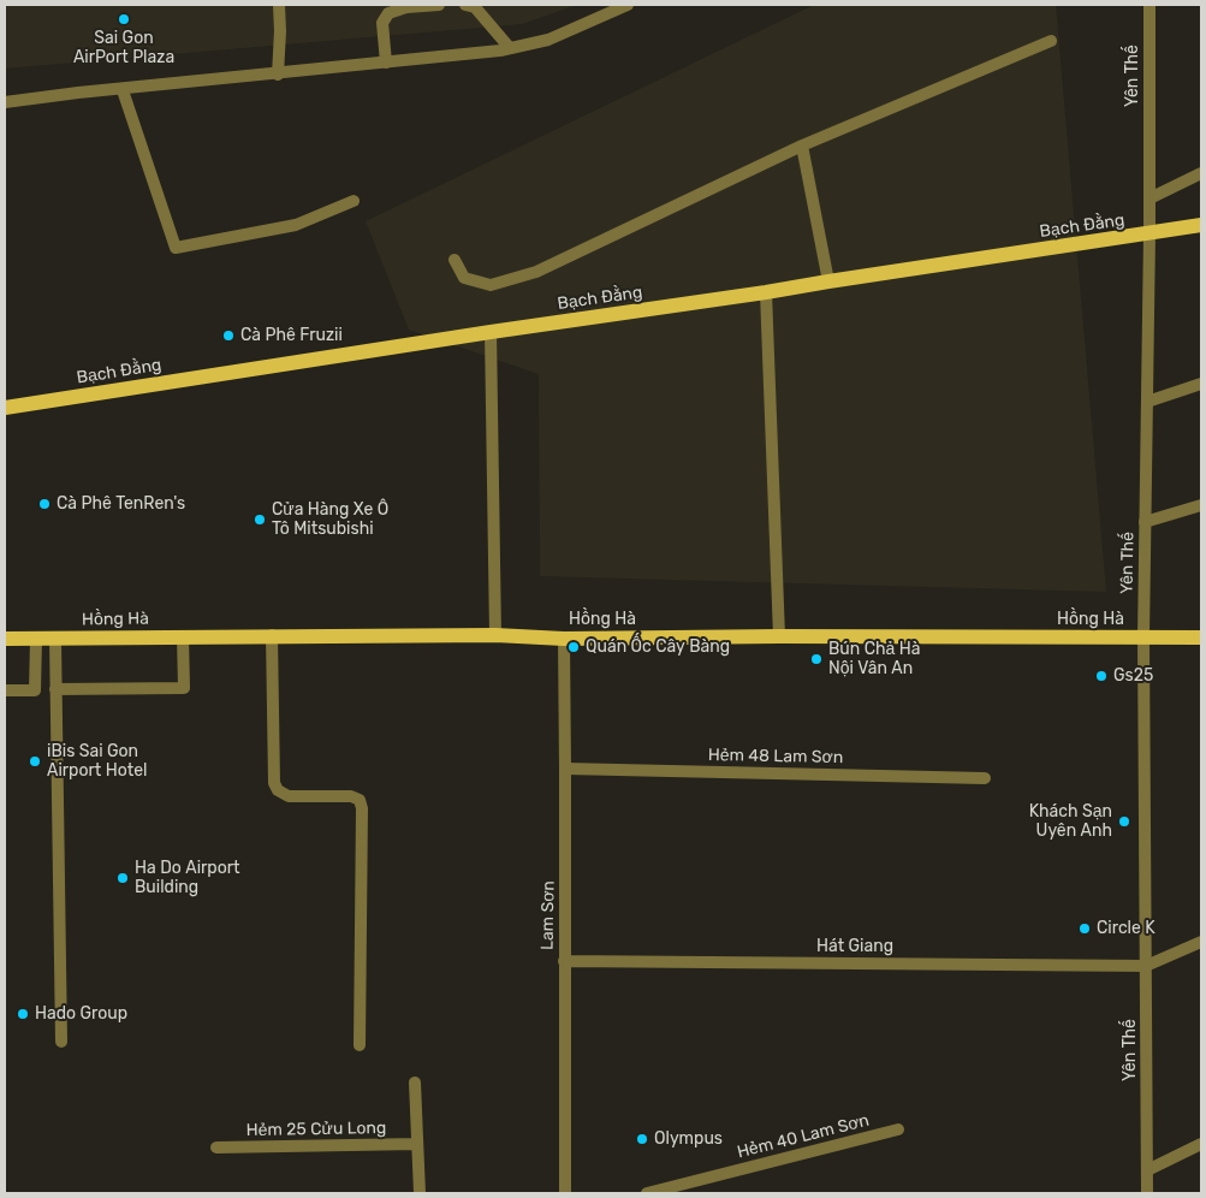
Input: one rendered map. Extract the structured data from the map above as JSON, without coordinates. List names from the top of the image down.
{
  "streets": {
    "main road": ["Bạch Đằng", "Hồng Hà"],
    "street": [
      "Yên Thế",
      "Hẻm 48 Lam Sơn",
      "Lam Sơn",
      "Hát Giang",
      "Hẻm 25 Cửu Long",
      "Hẻm 40 Lam Sơn"
    ]
  },
  "crossings": [
    ["Yên Thế", "Bạch Đằng"],
    ["Yên Thế", "Hồng Hà"],
    ["Yên Thế", "Hát Giang"],
    ["Hồng Hà", "Lam Sơn"],
    ["Hẻm 48 Lam Sơn", "Lam Sơn"],
    ["Lam Sơn", "Hát Giang"]
  ],
  "places": [
    "Sai Gon AirPort Plaza",
    "Cà Phê Fruzii",
    "Cà Phê TenRen's",
    "Cửa Hàng Xe Ô Tô Mitsubishi",
    "Quán Ốc Cây Bàng",
    "Bún Chả Hà Nội Vân An",
    "Gs25",
    "iBis Sai Gon Airport Hotel",
    "Khách Sạn Uyên Anh",
    "Ha Do Airport Building",
    "Circle K",
    "Hado Group",
    "Olympus"
  ]
}
